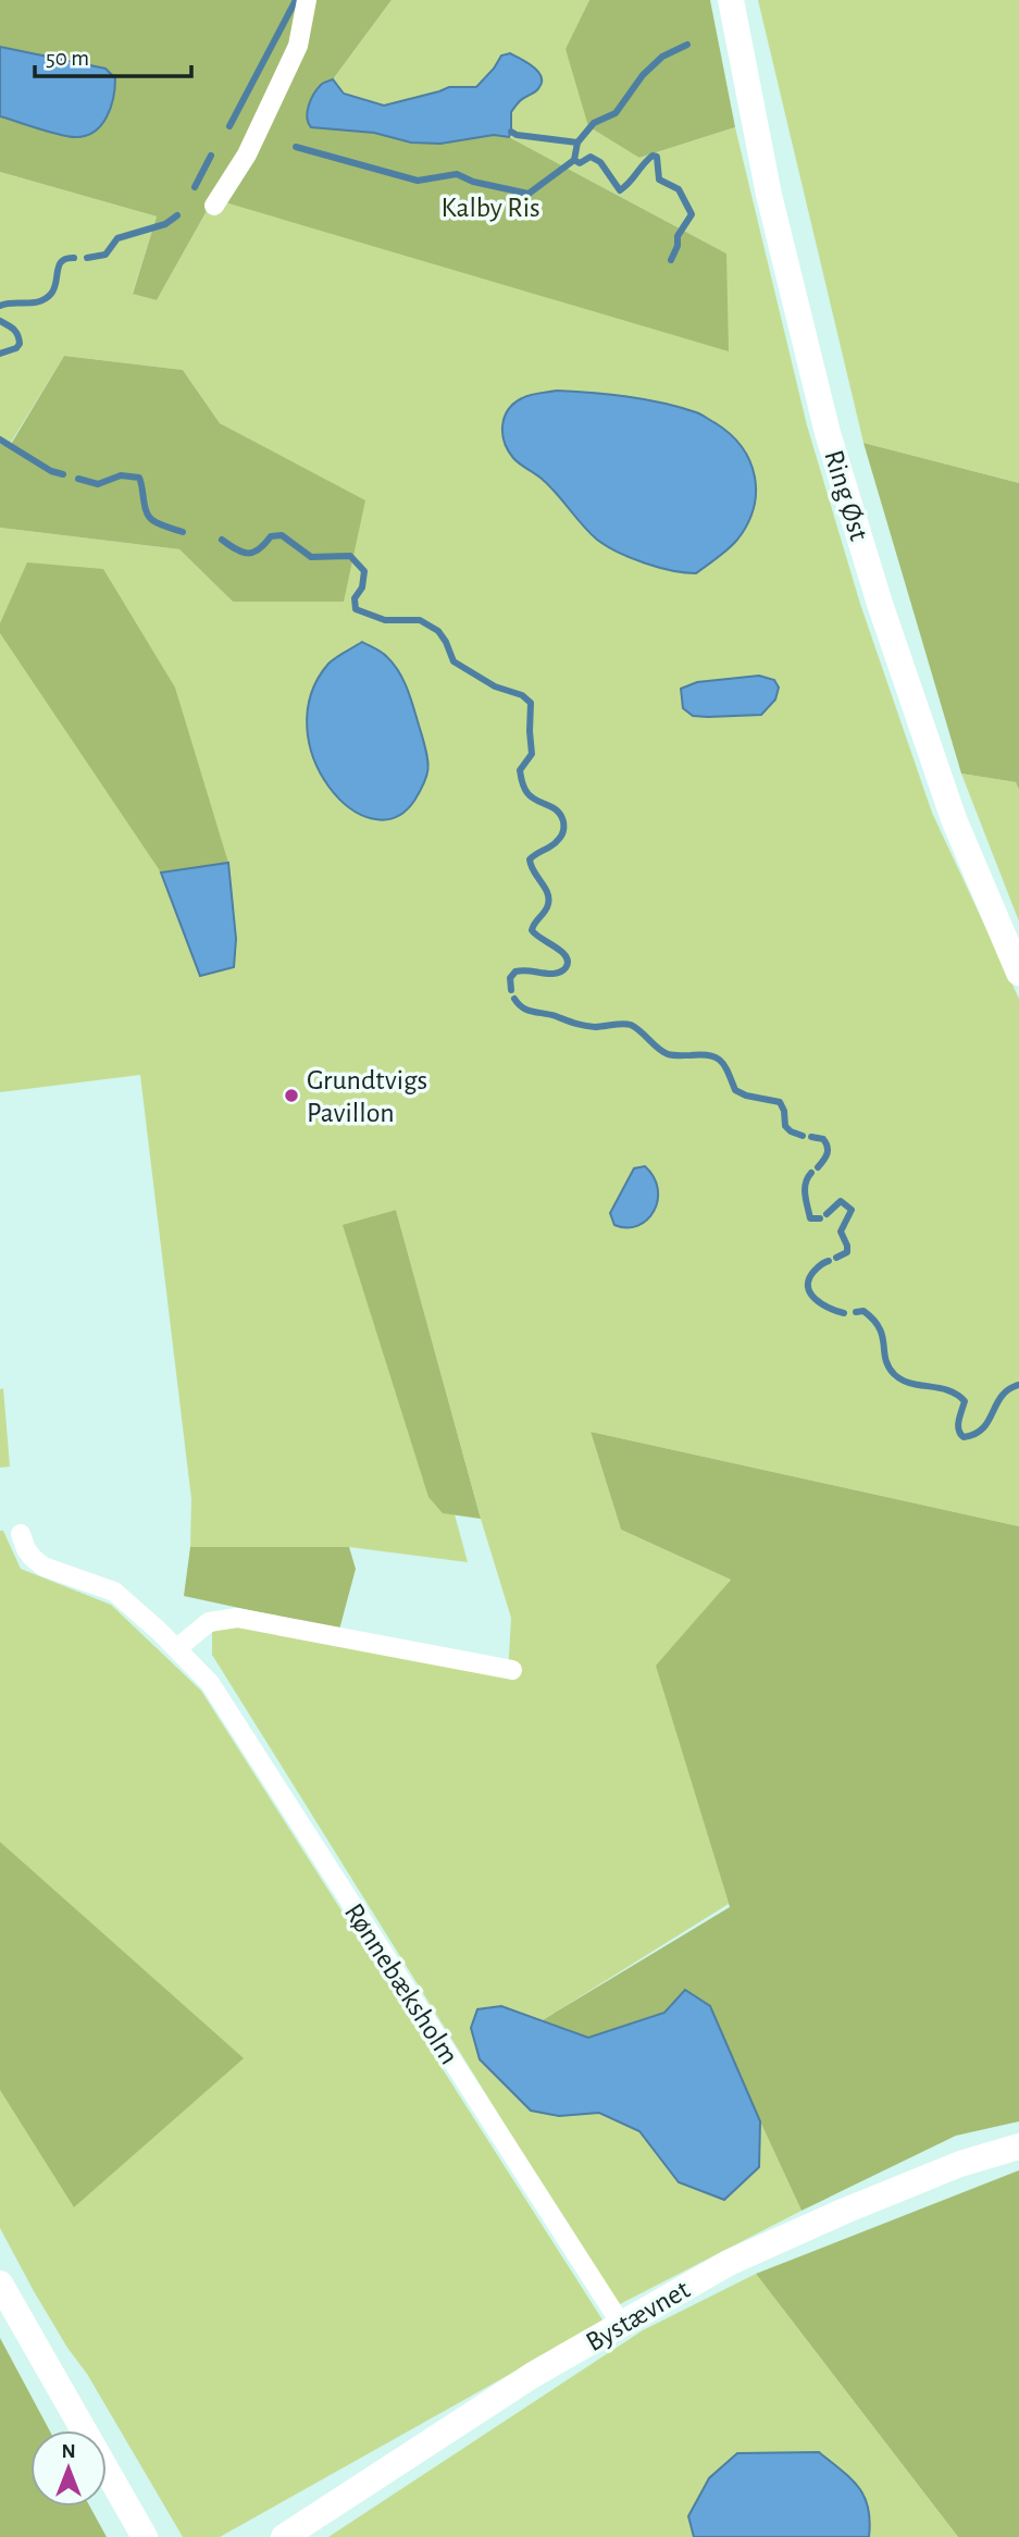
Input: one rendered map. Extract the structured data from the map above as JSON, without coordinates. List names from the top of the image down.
{
  "streets": {
    "street": ["Ring Øst", "Rønnebæksholm", "Bystævnet"]
  },
  "crossings": [
    ["Rønnebæksholm", "Bystævnet"]
  ],
  "parks": ["Kalby Ris"],
  "places": ["Grundtvigs Pavillon"],
  "scale_bar": "50 m",
  "north": "top"
}
